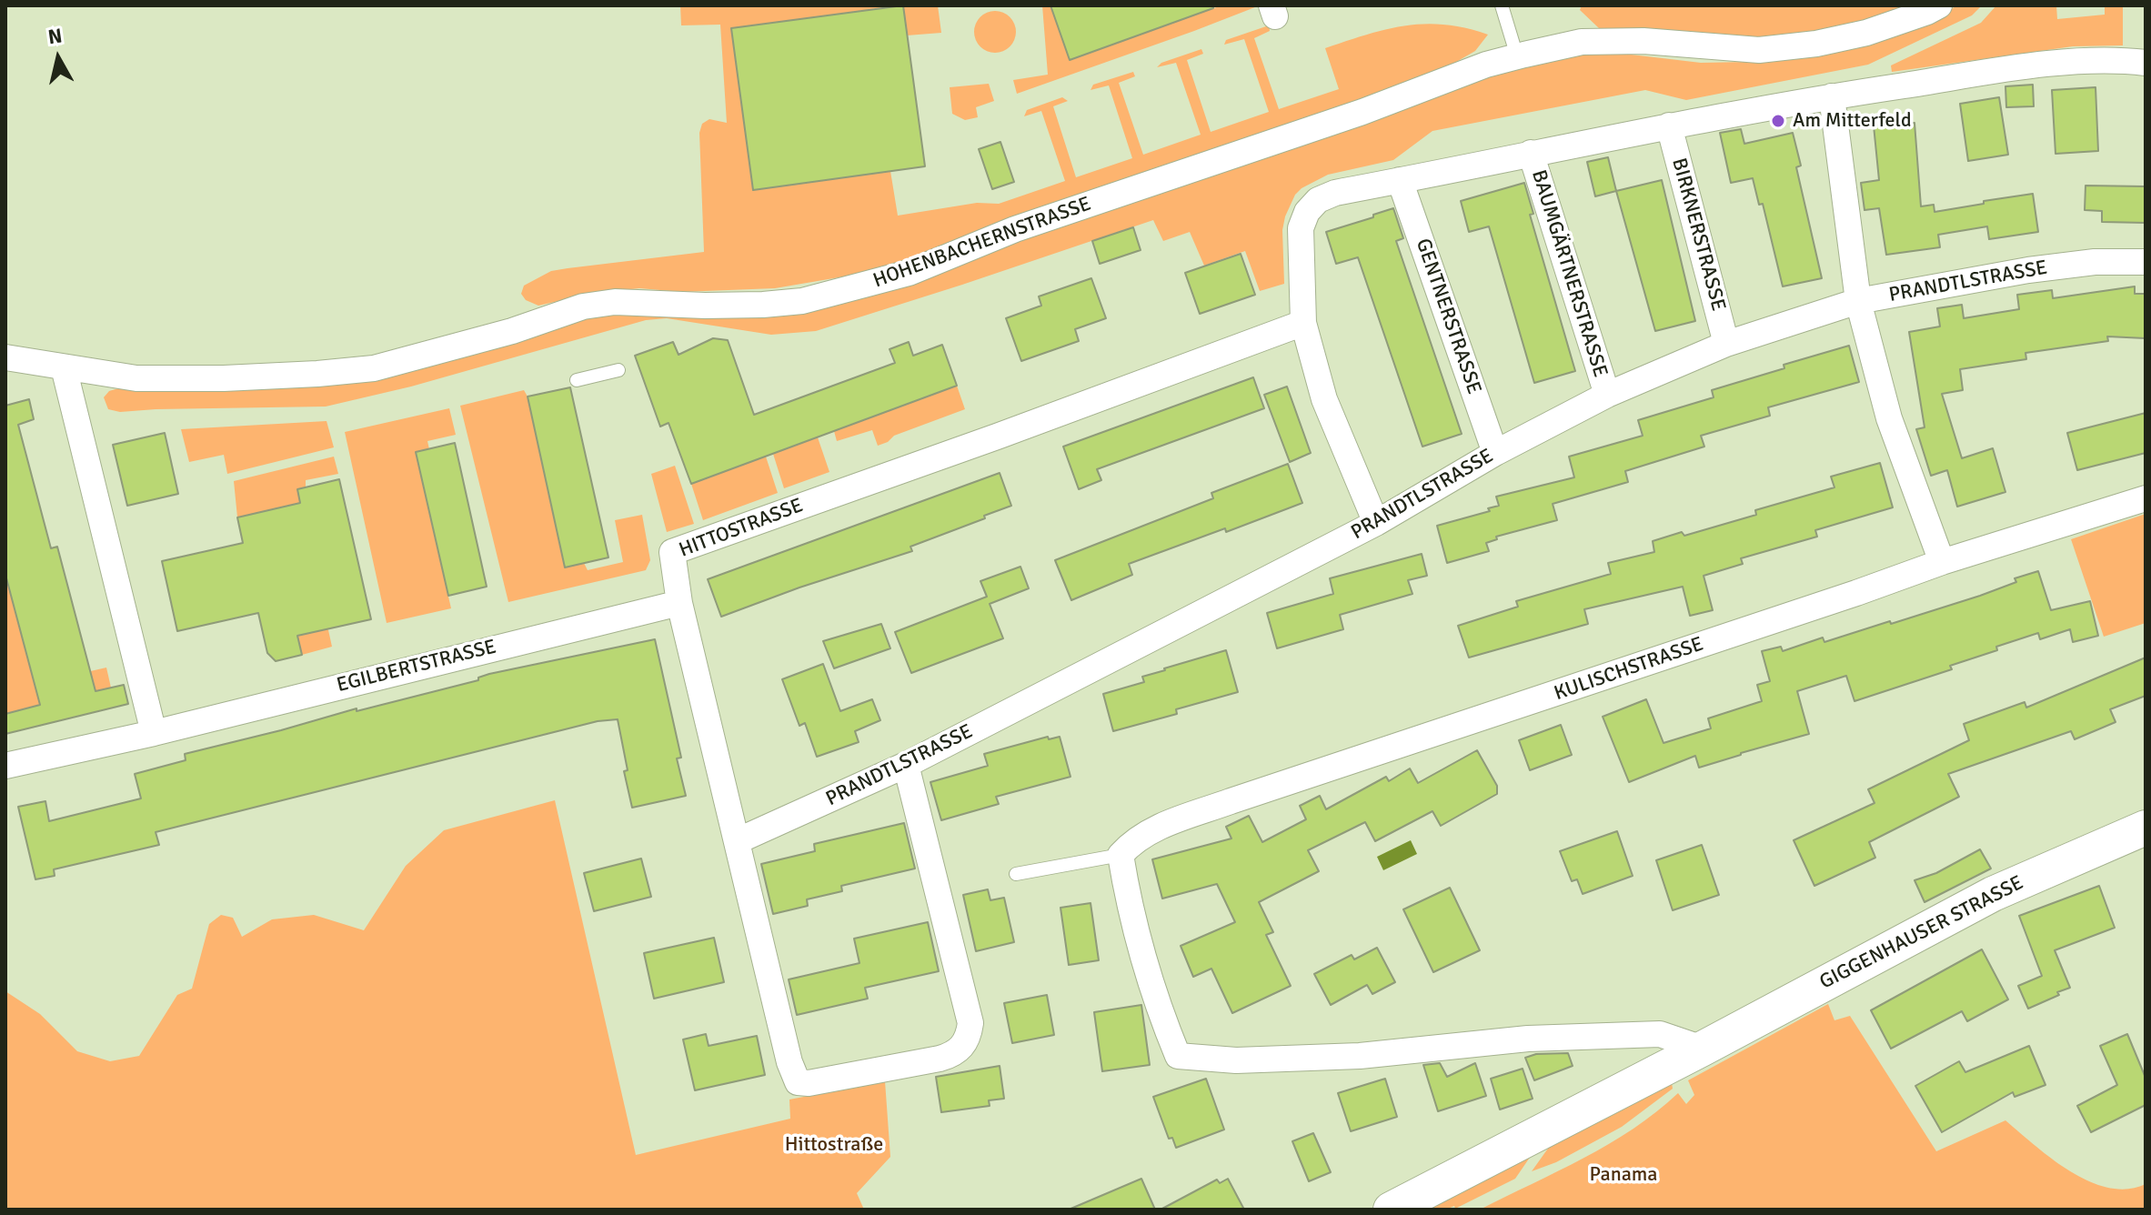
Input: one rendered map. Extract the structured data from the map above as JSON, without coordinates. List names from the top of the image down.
{
  "streets": {
    "main road": ["GIGGENHAUSER STRASSE"],
    "street": [
      "BIRKNERSTRASSE",
      "HOHENBACHERNSTRASSE",
      "BAUMGÄRTNERSTRASSE",
      "PRANDTLSTRASSE",
      "GENTNERSTRASSE",
      "HITTOSTRASSE",
      "EGILBERTSTRASSE",
      "KULISCHSTRASSE"
    ]
  },
  "crossings": [
    ["BIRKNERSTRASSE", "PRANDTLSTRASSE"],
    ["BAUMGÄRTNERSTRASSE", "PRANDTLSTRASSE"],
    ["PRANDTLSTRASSE", "GENTNERSTRASSE"],
    ["PRANDTLSTRASSE", "HITTOSTRASSE"],
    ["HITTOSTRASSE", "EGILBERTSTRASSE"]
  ],
  "parks": ["Hittostraße", "Panama"],
  "places": ["Am Mitterfeld"],
  "north": "top"
}
